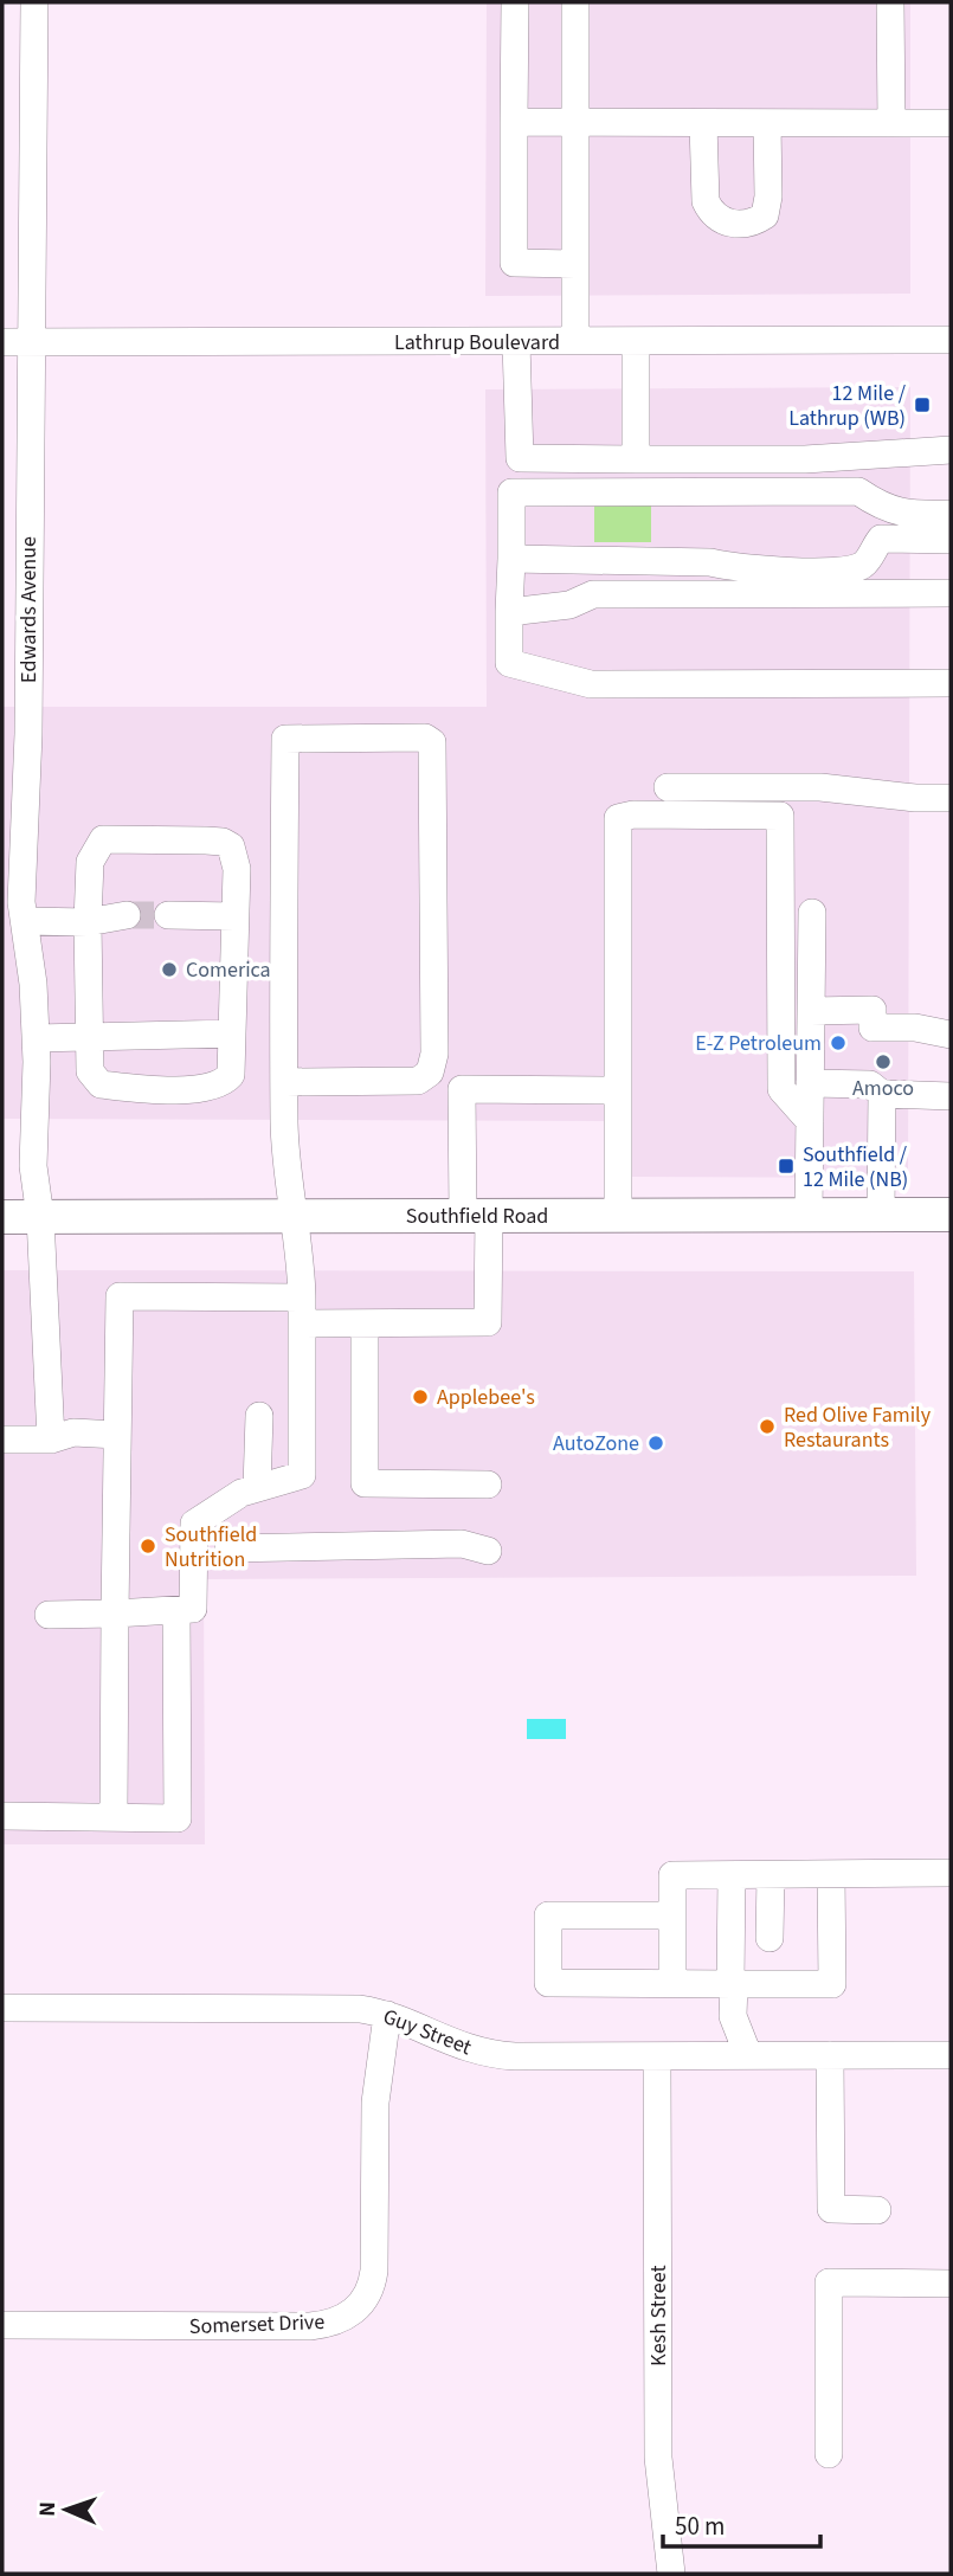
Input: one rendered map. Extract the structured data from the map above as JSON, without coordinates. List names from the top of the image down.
{
  "streets": {
    "main road": ["Southfield Road"],
    "street": [
      "Lathrup Boulevard",
      "Edwards Avenue",
      "Guy Street",
      "Kesh Street",
      "Somerset Drive"
    ]
  },
  "crossings": [
    ["Lathrup Boulevard", "Edwards Avenue"],
    ["Edwards Avenue", "Southfield Road"],
    ["Guy Street", "Kesh Street"],
    ["Guy Street", "Somerset Drive"]
  ],
  "places": {
    "transit": ["12 Mile / Lathrup (WB)", "Southfield / 12 Mile (NB)"],
    "other": [
      "Comerica",
      "E-Z Petroleum",
      "Amoco",
      "Applebee's",
      "Red Olive Family Restaurants",
      "AutoZone",
      "Southfield Nutrition"
    ]
  },
  "scale_bar": "50 m",
  "north": "left"
}
